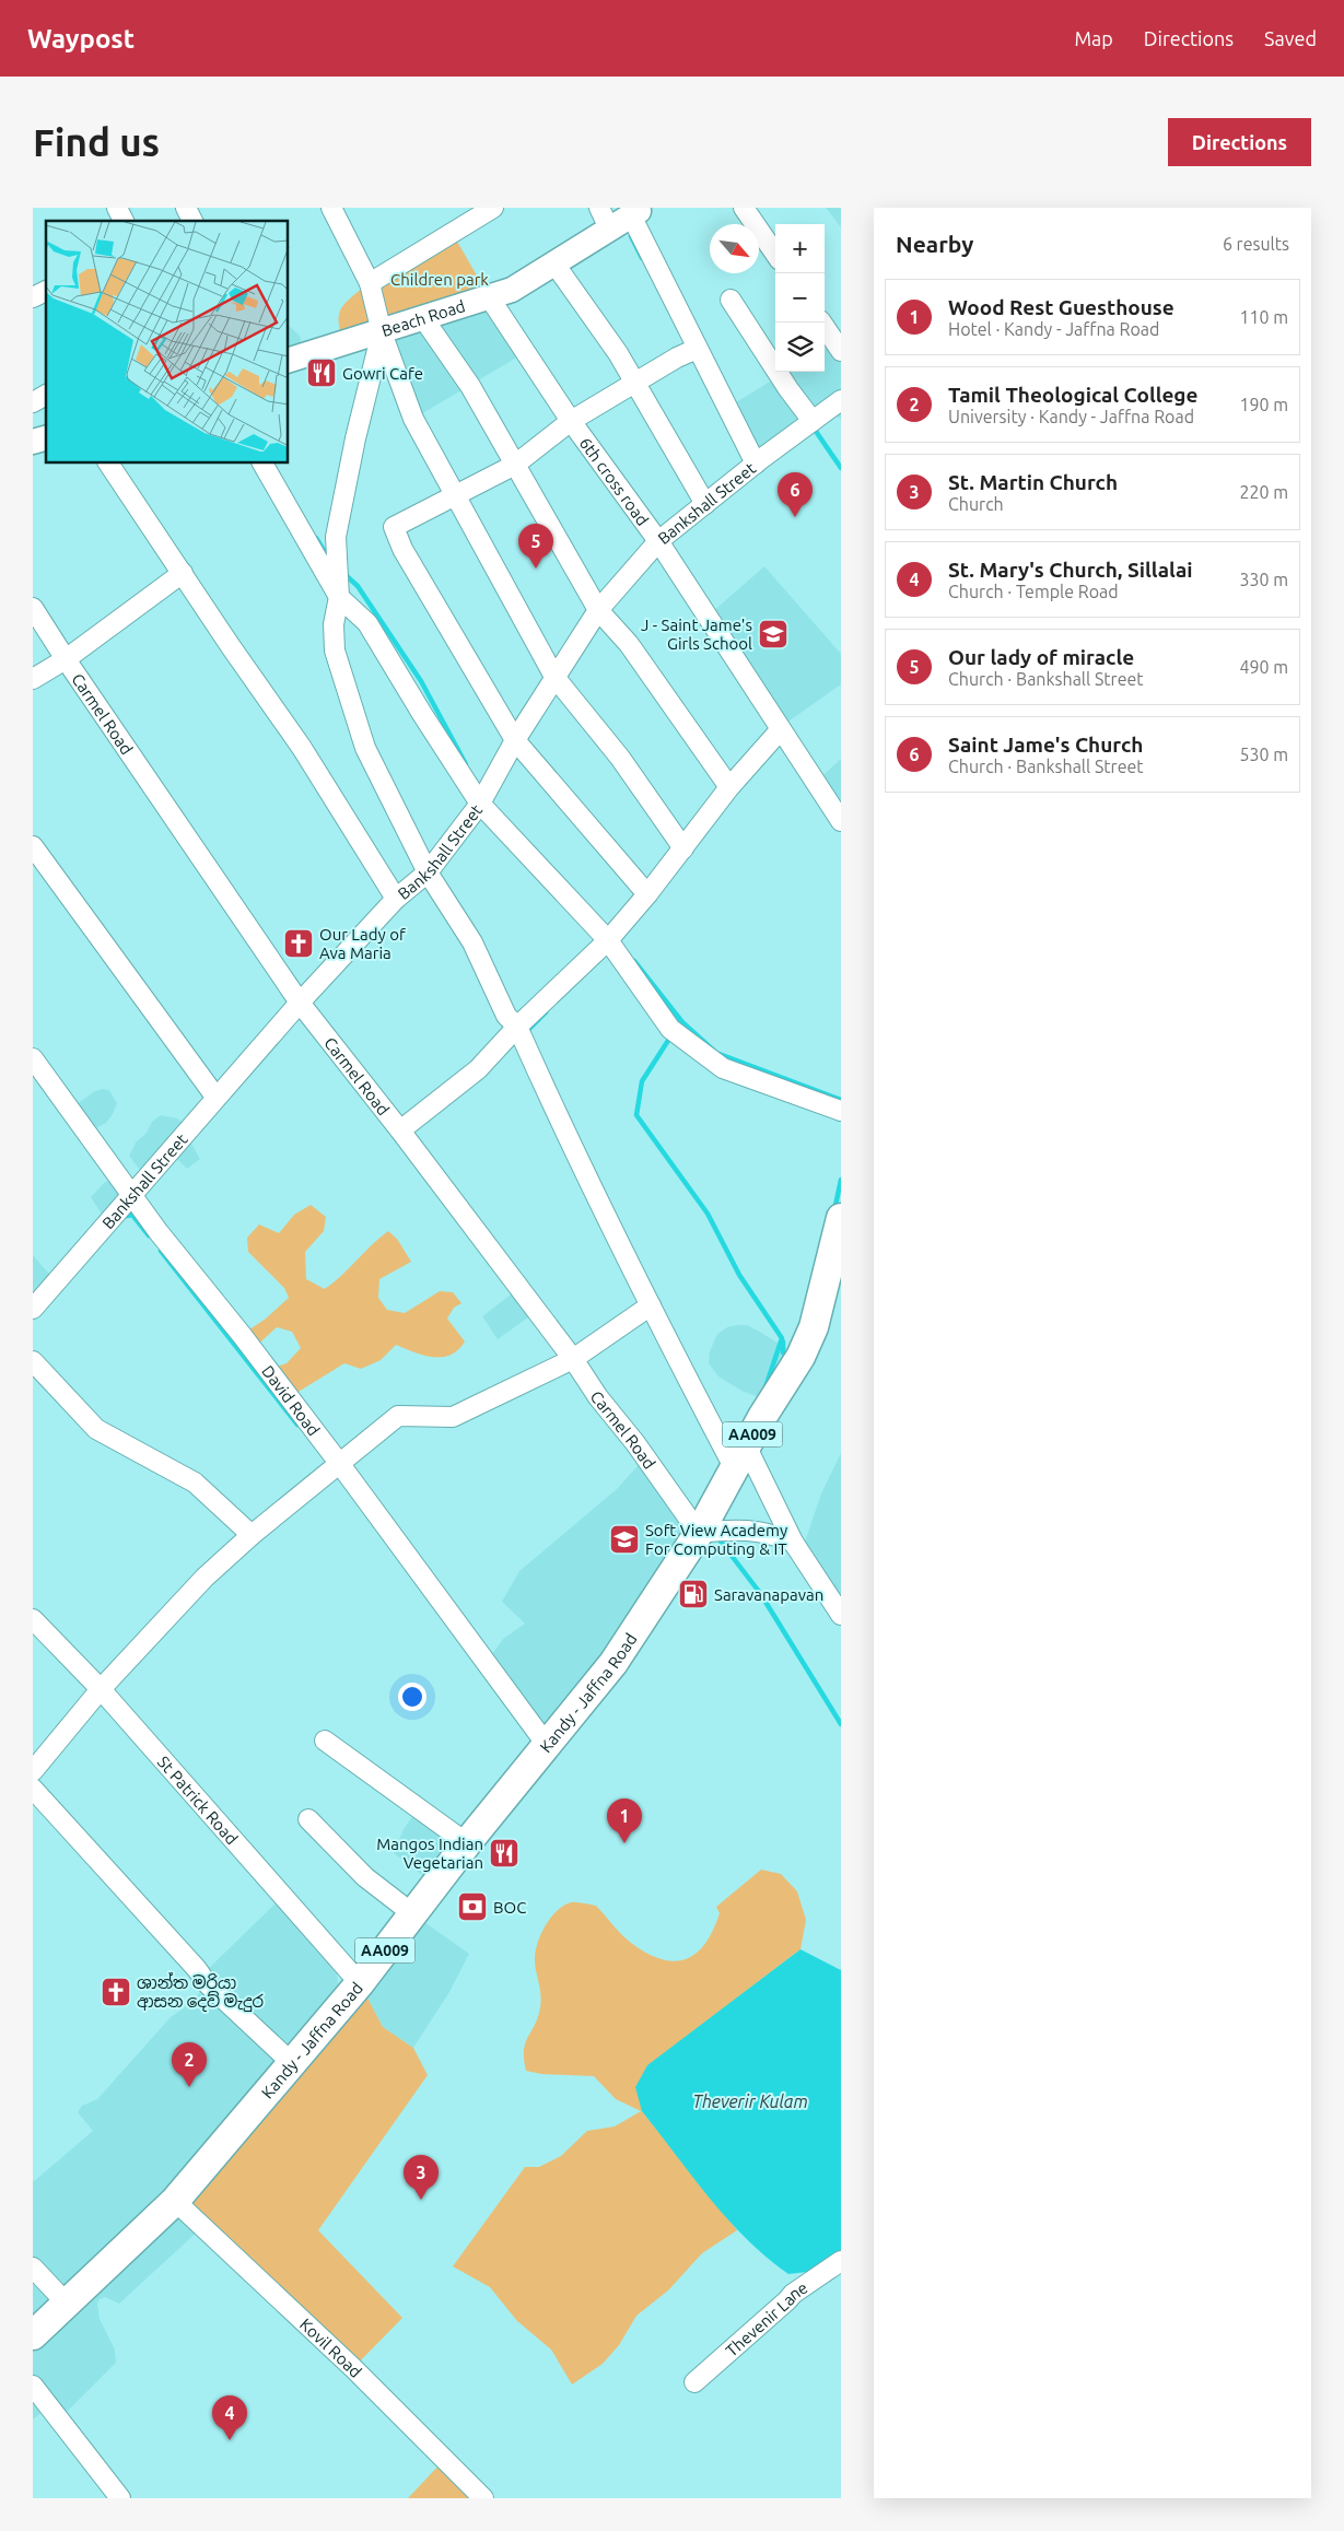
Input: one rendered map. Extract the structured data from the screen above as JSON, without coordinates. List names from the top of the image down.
{
  "streets": {
    "highway": ["AA009", "Kandy - Jaffna Road"],
    "main road": ["Beach Road"],
    "street": [
      "6th cross road",
      "Bankshall Street",
      "Carmel Road",
      "David Road",
      "St Patrick Road",
      "Thevenir Lane",
      "Kovil Road"
    ]
  },
  "crossings": [
    ["6th cross road", "Bankshall Street"],
    ["Bankshall Street", "Carmel Road"],
    ["Bankshall Street", "David Road"],
    ["Carmel Road", "Kandy - Jaffna Road"],
    ["David Road", "Kandy - Jaffna Road"],
    ["Kandy - Jaffna Road", "St Patrick Road"],
    ["Kandy - Jaffna Road", "Kovil Road"]
  ],
  "water": ["Theverir Kulam"],
  "parks": ["Children park"],
  "places": {
    "restaurant": ["Gowri Cafe", "Mangos Indian Vegetarian"],
    "school or university": ["J - Saint Jame's Girls School", "Soft View Academy For Computing & IT"],
    "church": ["Our Lady of Ava Maria", "ශාන්ත මරියා ආසන දෙව් මැදුර"],
    "fuel station": ["Saravanapavan"],
    "bank": ["BOC"]
  },
  "north": "bottom right",
  "page": {
    "header": "Waypost",
    "nav": ["Map", "Directions", "Saved"],
    "buttons": "Directions",
    "title": "Find us",
    "heading": ["Nearby", "6 results"],
    "map_buttons": ["+", "−"],
    "list": [
      {
        "mark": "1",
        "name": "Wood Rest Guesthouse",
        "note": "Hotel · Kandy - Jaffna Road",
        "value": "110 m"
      },
      {
        "mark": "2",
        "name": "Tamil Theological College",
        "note": "University · Kandy - Jaffna Road",
        "value": "190 m"
      },
      {
        "mark": "3",
        "name": "St. Martin Church",
        "note": "Church",
        "value": "220 m"
      },
      {
        "mark": "4",
        "name": "St. Mary's Church, Sillalai",
        "note": "Church · Temple Road",
        "value": "330 m"
      },
      {
        "mark": "5",
        "name": "Our lady of miracle",
        "note": "Church · Bankshall Street",
        "value": "490 m"
      },
      {
        "mark": "6",
        "name": "Saint Jame's Church",
        "note": "Church · Bankshall Street",
        "value": "530 m"
      }
    ],
    "pins": [
      "6",
      "5",
      "1",
      "2",
      "3",
      "4"
    ]
  }
}
